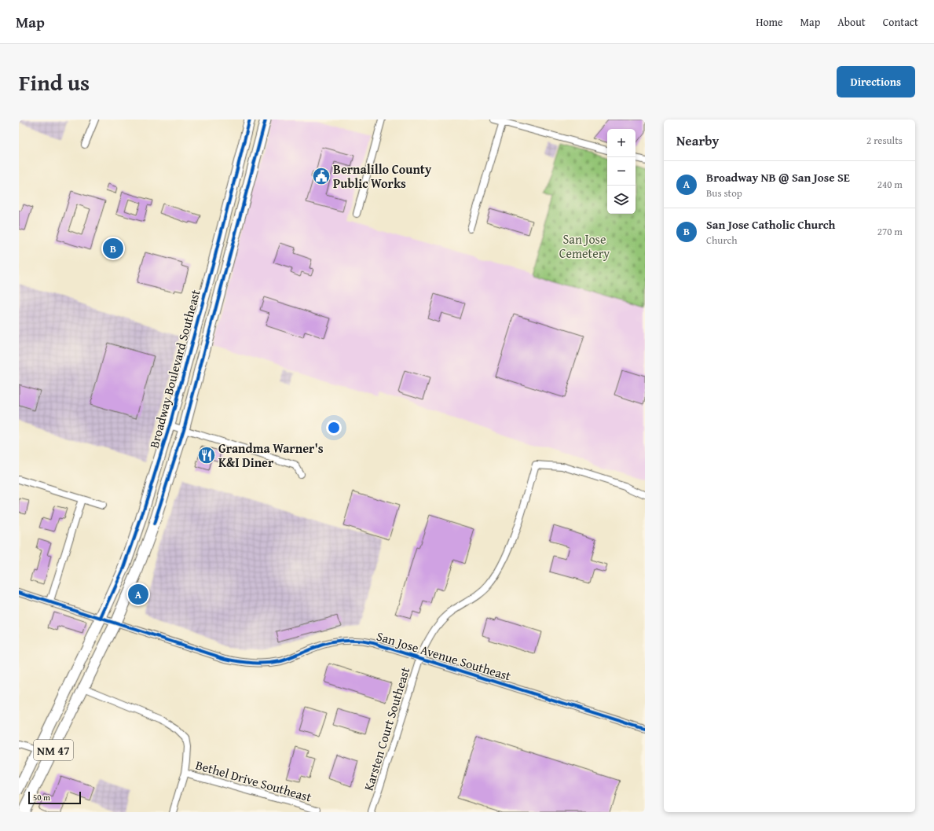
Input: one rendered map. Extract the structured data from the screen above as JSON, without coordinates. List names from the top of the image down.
{
  "streets": {
    "main road": ["Broadway Boulevard Southeast", "NM 47"],
    "street": ["San Jose Avenue Southeast", "Karsten Court Southeast", "Bethel Drive Southeast"]
  },
  "crossings": [
    ["Broadway Boulevard Southeast", "San Jose Avenue Southeast"],
    ["San Jose Avenue Southeast", "Karsten Court Southeast"]
  ],
  "parks": ["San Jose Cemetery"],
  "places": {
    "public building": ["Bernalillo County Public Works"],
    "restaurant": ["Grandma Warner's K&I Diner"]
  },
  "scale_bar": "50 m",
  "page": {
    "header": "Map",
    "nav": [
      "Home",
      "Map",
      "About",
      "Contact"
    ],
    "title": "Find us",
    "buttons": "Directions",
    "heading": ["Nearby", "2 results"],
    "map_buttons": ["+", "−"],
    "list": [
      {
        "mark": "A",
        "name": "Broadway NB @ San Jose SE",
        "note": "Bus stop",
        "value": "240 m"
      },
      {
        "mark": "B",
        "name": "San Jose Catholic Church",
        "note": "Church",
        "value": "270 m"
      }
    ],
    "pins": ["B", "A"],
    "scale": "50 m"
  }
}
